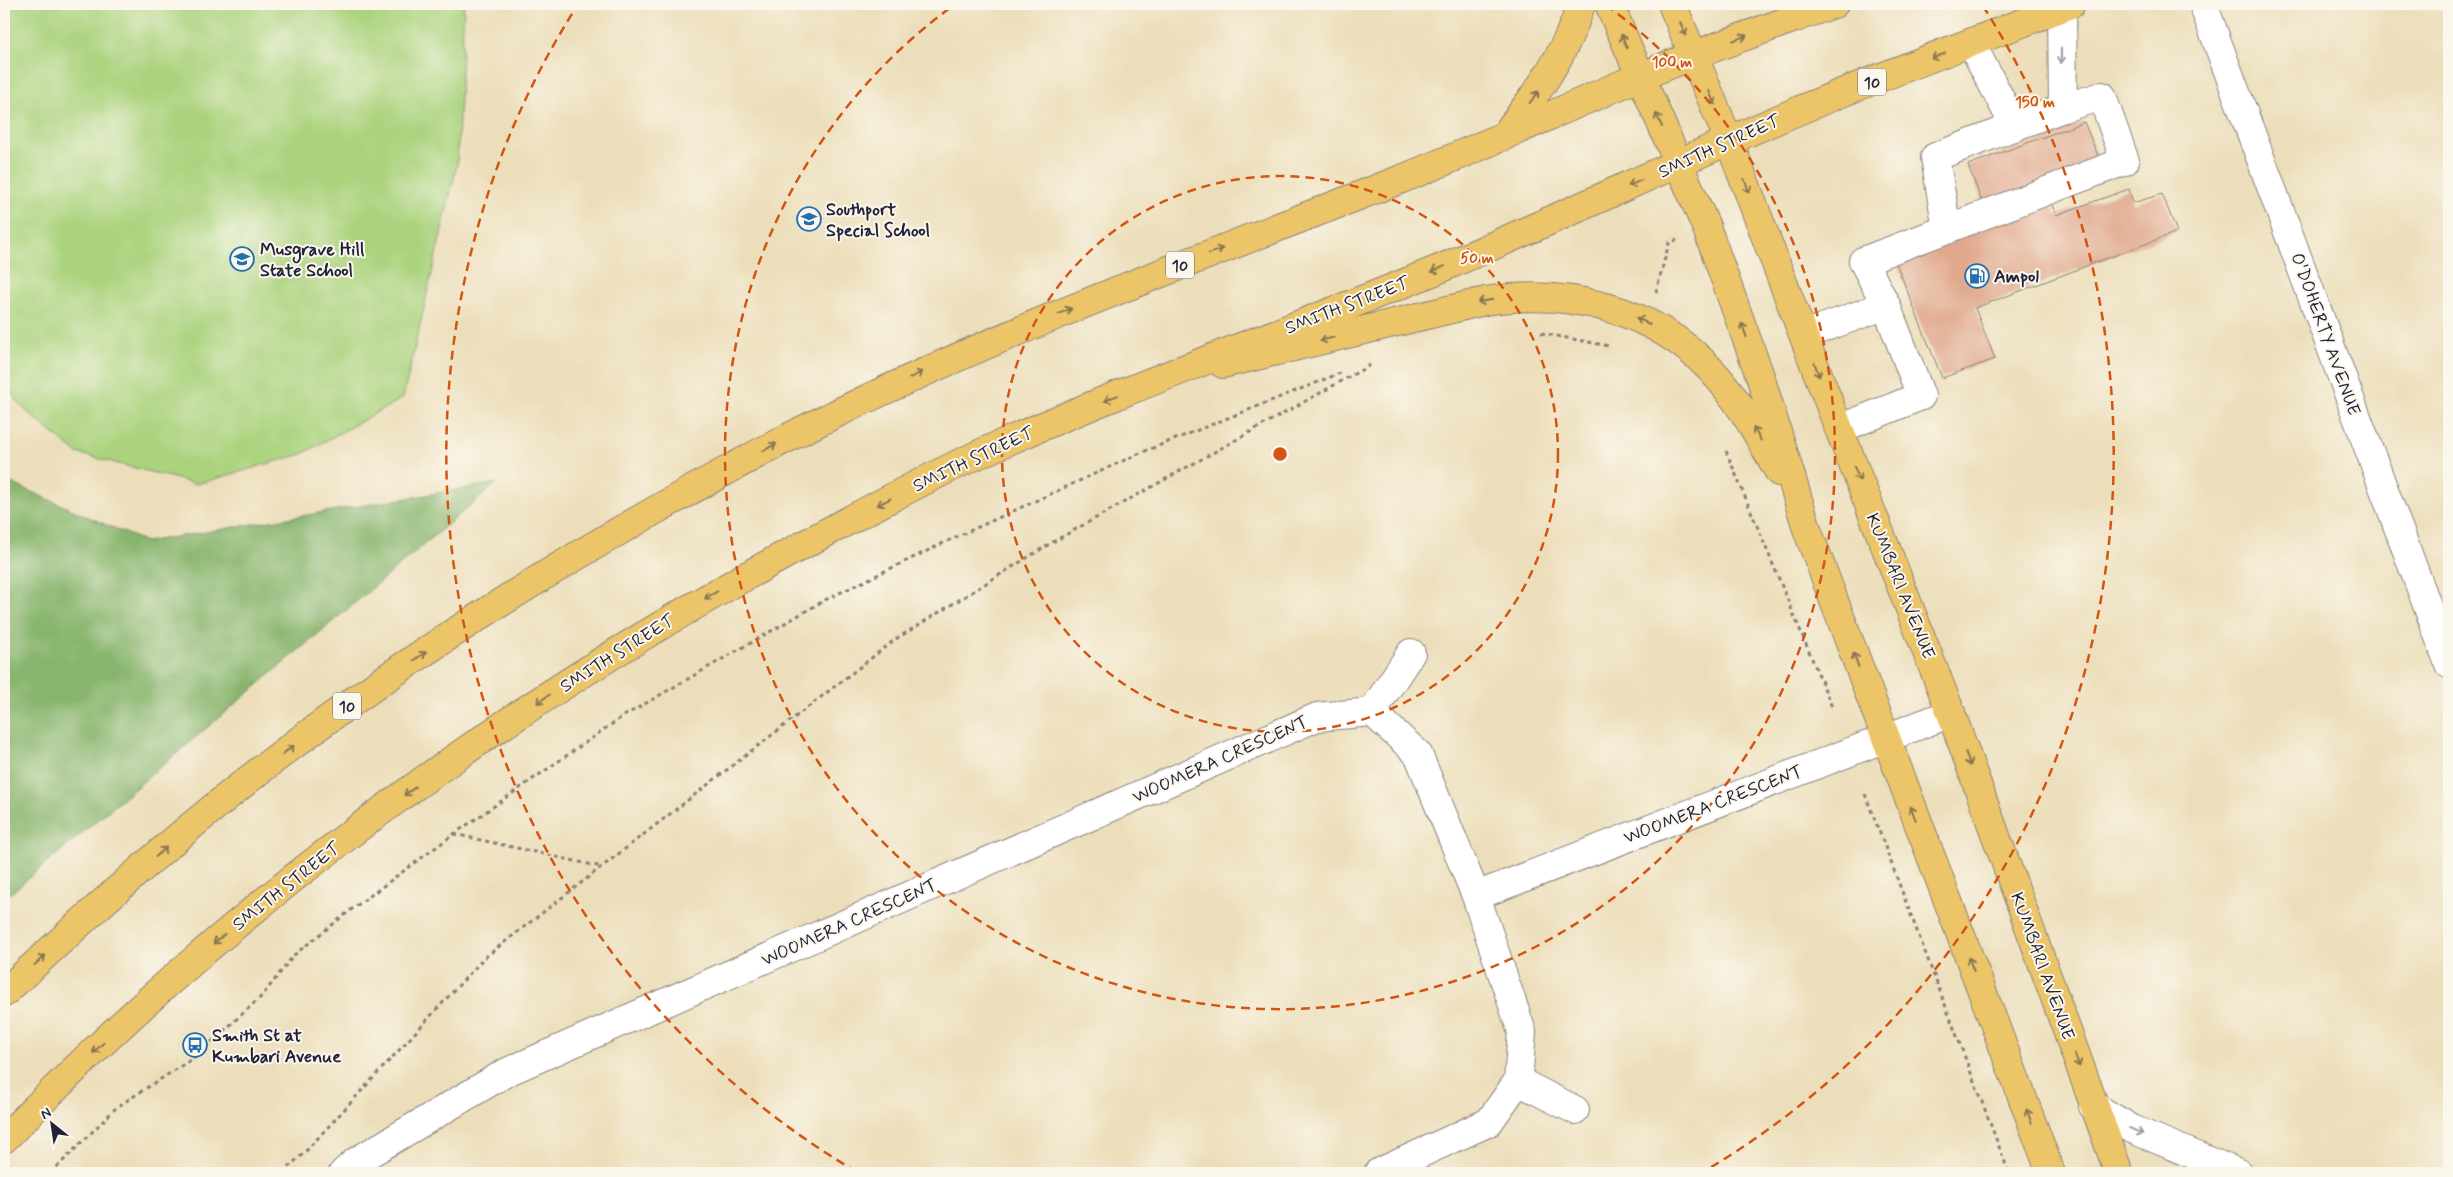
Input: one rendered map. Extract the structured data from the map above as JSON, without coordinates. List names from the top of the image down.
{
  "streets": {
    "main road": ["10", "SMITH STREET", "KUMBARI AVENUE"],
    "street": ["O'DOHERTY AVENUE", "WOOMERA CRESCENT"]
  },
  "crossings": [
    ["10", "KUMBARI AVENUE"],
    ["SMITH STREET", "KUMBARI AVENUE"],
    ["KUMBARI AVENUE", "WOOMERA CRESCENT"]
  ],
  "places": {
    "school or university": ["Southport Special School", "Musgrave Hill State School"],
    "fuel station": ["Ampol"],
    "bus stop": ["Smith St at Kumbari Avenue"]
  },
  "north": "top left",
  "rings": ["100 m", "150 m", "50 m"]
}
